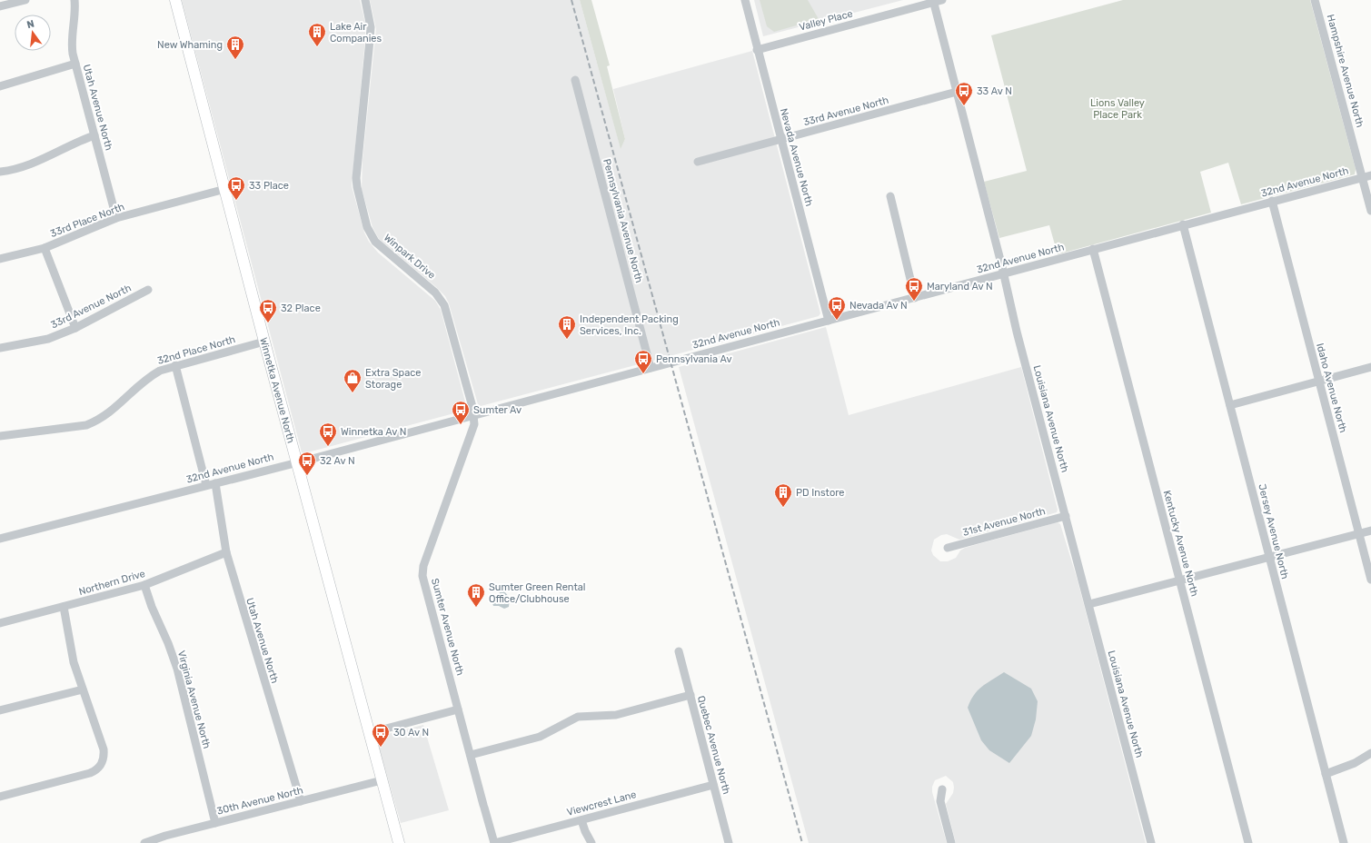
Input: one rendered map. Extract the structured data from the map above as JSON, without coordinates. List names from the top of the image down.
{
  "streets": {
    "main road": ["Winnetka Avenue North"],
    "street": [
      "Valley Place",
      "Hampshire Avenue North",
      "Utah Avenue North",
      "33rd Avenue North",
      "Nevada Avenue North",
      "32nd Avenue North",
      "33rd Place North",
      "Pennsylvania Avenue North",
      "Winpark Drive",
      "32nd Place North",
      "Idaho Avenue North",
      "Louisiana Avenue North",
      "31st Avenue North",
      "Jersey Avenue North",
      "Kentucky Avenue North",
      "Northern Drive",
      "Sumter Avenue North",
      "Virginia Avenue North",
      "Quebec Avenue North",
      "30th Avenue North",
      "Viewcrest Lane"
    ]
  },
  "crossings": [
    ["Valley Place", "Nevada Avenue North"],
    ["Valley Place", "Louisiana Avenue North"],
    ["Hampshire Avenue North", "32nd Avenue North"],
    ["Utah Avenue North", "32nd Avenue North"],
    ["Utah Avenue North", "33rd Place North"],
    ["Utah Avenue North", "Northern Drive"],
    ["Utah Avenue North", "30th Avenue North"],
    ["33rd Avenue North", "Nevada Avenue North"],
    ["33rd Avenue North", "Louisiana Avenue North"],
    ["Nevada Avenue North", "32nd Avenue North"],
    ["32nd Avenue North", "Pennsylvania Avenue North"],
    ["32nd Avenue North", "Winpark Drive"],
    ["32nd Avenue North", "Idaho Avenue North"],
    ["32nd Avenue North", "Winnetka Avenue North"],
    ["32nd Avenue North", "Louisiana Avenue North"],
    ["32nd Avenue North", "Jersey Avenue North"],
    ["32nd Avenue North", "Kentucky Avenue North"],
    ["32nd Avenue North", "Sumter Avenue North"],
    ["33rd Place North", "Winnetka Avenue North"],
    ["Winpark Drive", "Sumter Avenue North"],
    ["32nd Place North", "Winnetka Avenue North"],
    ["Winnetka Avenue North", "30th Avenue North"],
    ["Louisiana Avenue North", "31st Avenue North"],
    ["Northern Drive", "Virginia Avenue North"],
    ["Sumter Avenue North", "Viewcrest Lane"],
    ["Virginia Avenue North", "30th Avenue North"],
    ["Quebec Avenue North", "Viewcrest Lane"]
  ],
  "parks": ["Lions Valley Place Park"],
  "places": {
    "building": [
      "Lake Air Companies",
      "New Whaming",
      "Independent Packing Services, Inc.",
      "PD Instore",
      "Sumter Green Rental Office/Clubhouse"
    ],
    "bus stop": [
      "33 Av N",
      "33 Place",
      "Maryland Av N",
      "Nevada Av N",
      "32 Place",
      "Pennsylvania Av",
      "Sumter Av",
      "Winnetka Av N",
      "32 Av N",
      "30 Av N"
    ],
    "shop": ["Extra Space Storage"]
  },
  "north": "top"
}
